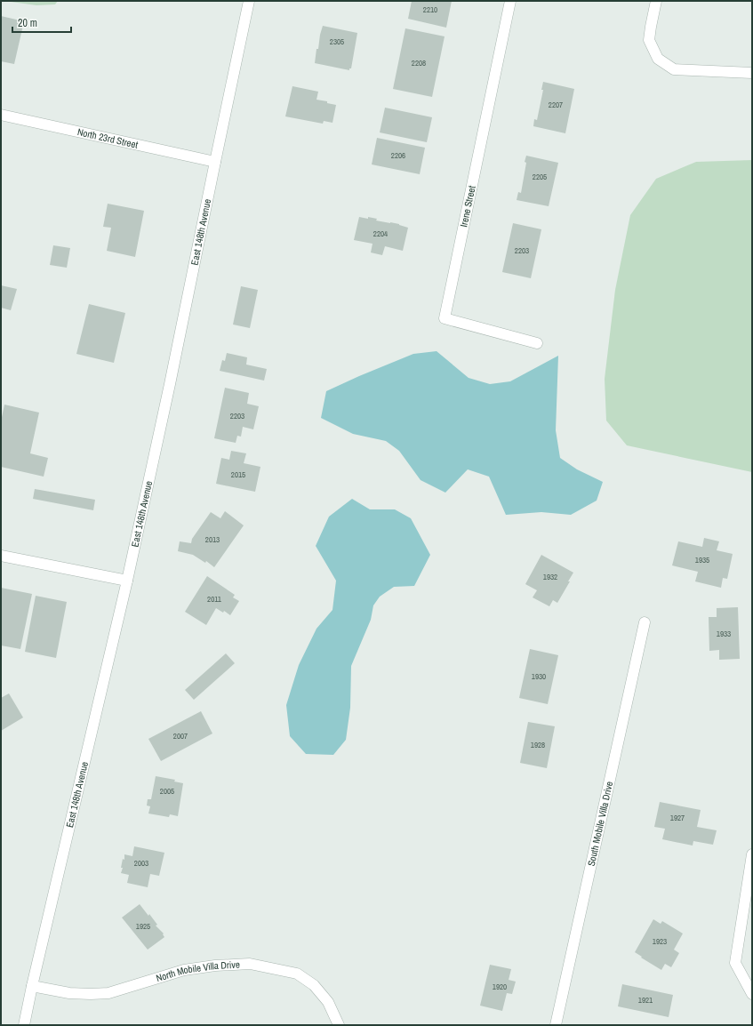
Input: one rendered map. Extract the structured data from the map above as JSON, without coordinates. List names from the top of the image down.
{
  "streets": {
    "street": [
      "North 23rd Street",
      "Irene Street",
      "East 148th Avenue",
      "South Mobile Villa Drive",
      "North Mobile Villa Drive"
    ]
  },
  "crossings": [
    ["North 23rd Street", "East 148th Avenue"],
    ["East 148th Avenue", "North Mobile Villa Drive"]
  ],
  "house_numbers": [
    "2210",
    "2305",
    "2208",
    "2207",
    "2206",
    "2205",
    "2204",
    "2203",
    "2203",
    "2015",
    "2013",
    "1935",
    "1932",
    "2011",
    "1933",
    "1930",
    "2007",
    "1928",
    "2005",
    "1927",
    "2003",
    "1925",
    "1923",
    "1920",
    "1921"
  ],
  "scale_bar": "20 m"
}
